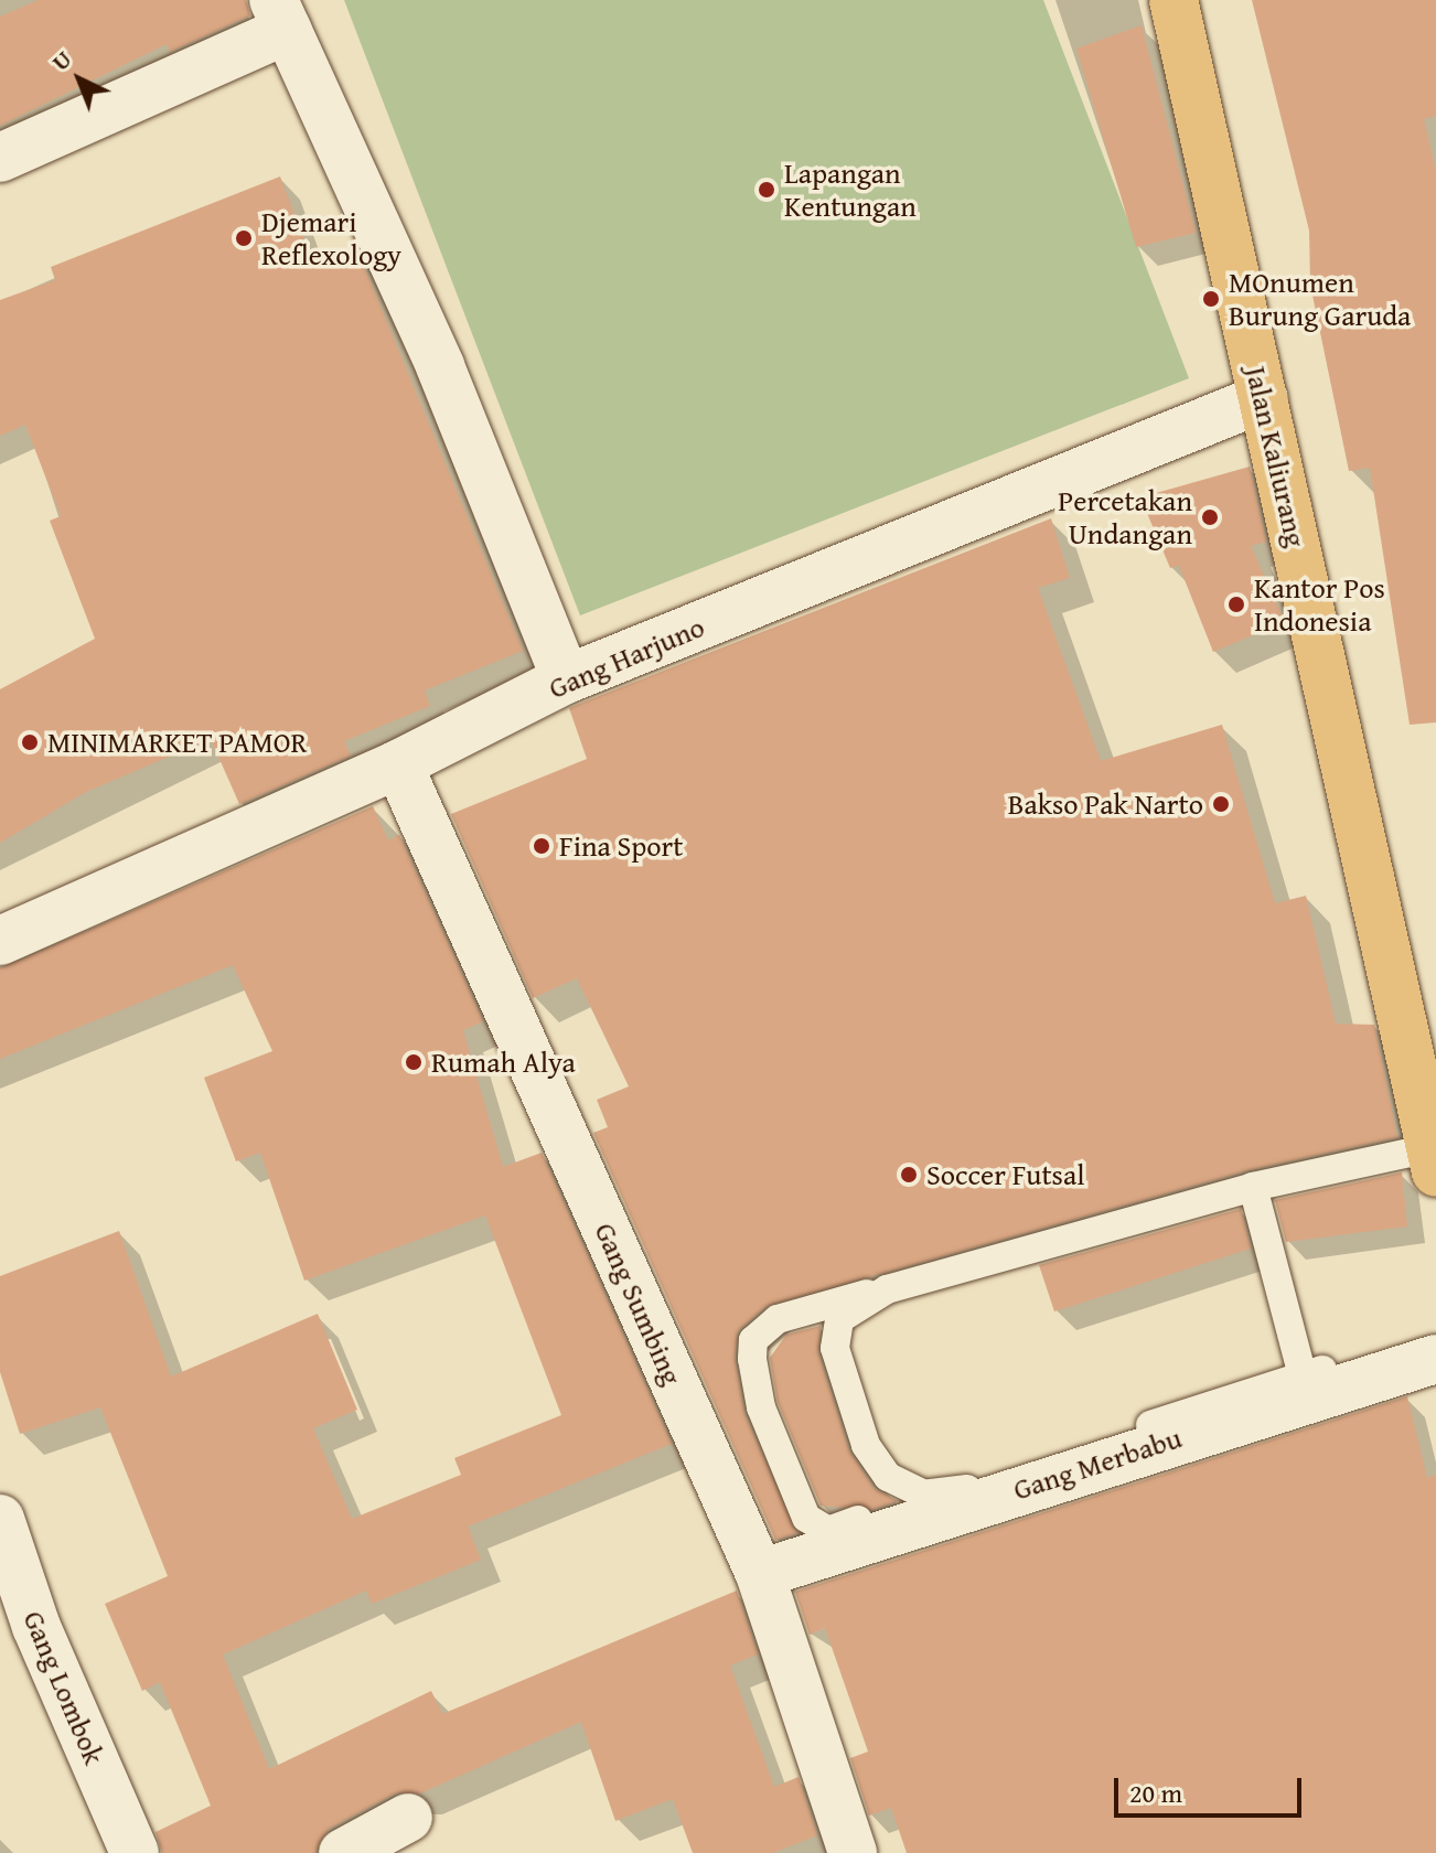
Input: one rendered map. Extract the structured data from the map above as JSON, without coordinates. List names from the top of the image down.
{
  "streets": {
    "main road": ["Jalan Kaliurang"],
    "street": [
      "Gang Harjuno",
      "Gang Sumbing",
      "Gang Merbabu",
      "Gang Lombok"
    ]
  },
  "crossings": [
    ["Jalan Kaliurang", "Gang Harjuno"],
    ["Gang Harjuno", "Gang Sumbing"],
    ["Gang Sumbing", "Gang Merbabu"]
  ],
  "places": [
    "Lapangan Kentungan",
    "Djemari Reflexology",
    "MOnumen Burung Garuda",
    "Percetakan Undangan",
    "Kantor Pos Indonesia",
    "MINIMARKET PAMOR",
    "Bakso Pak Narto",
    "Fina Sport",
    "Rumah Alya",
    "Soccer Futsal"
  ],
  "scale_bar": "20 m",
  "north": "top left"
}
